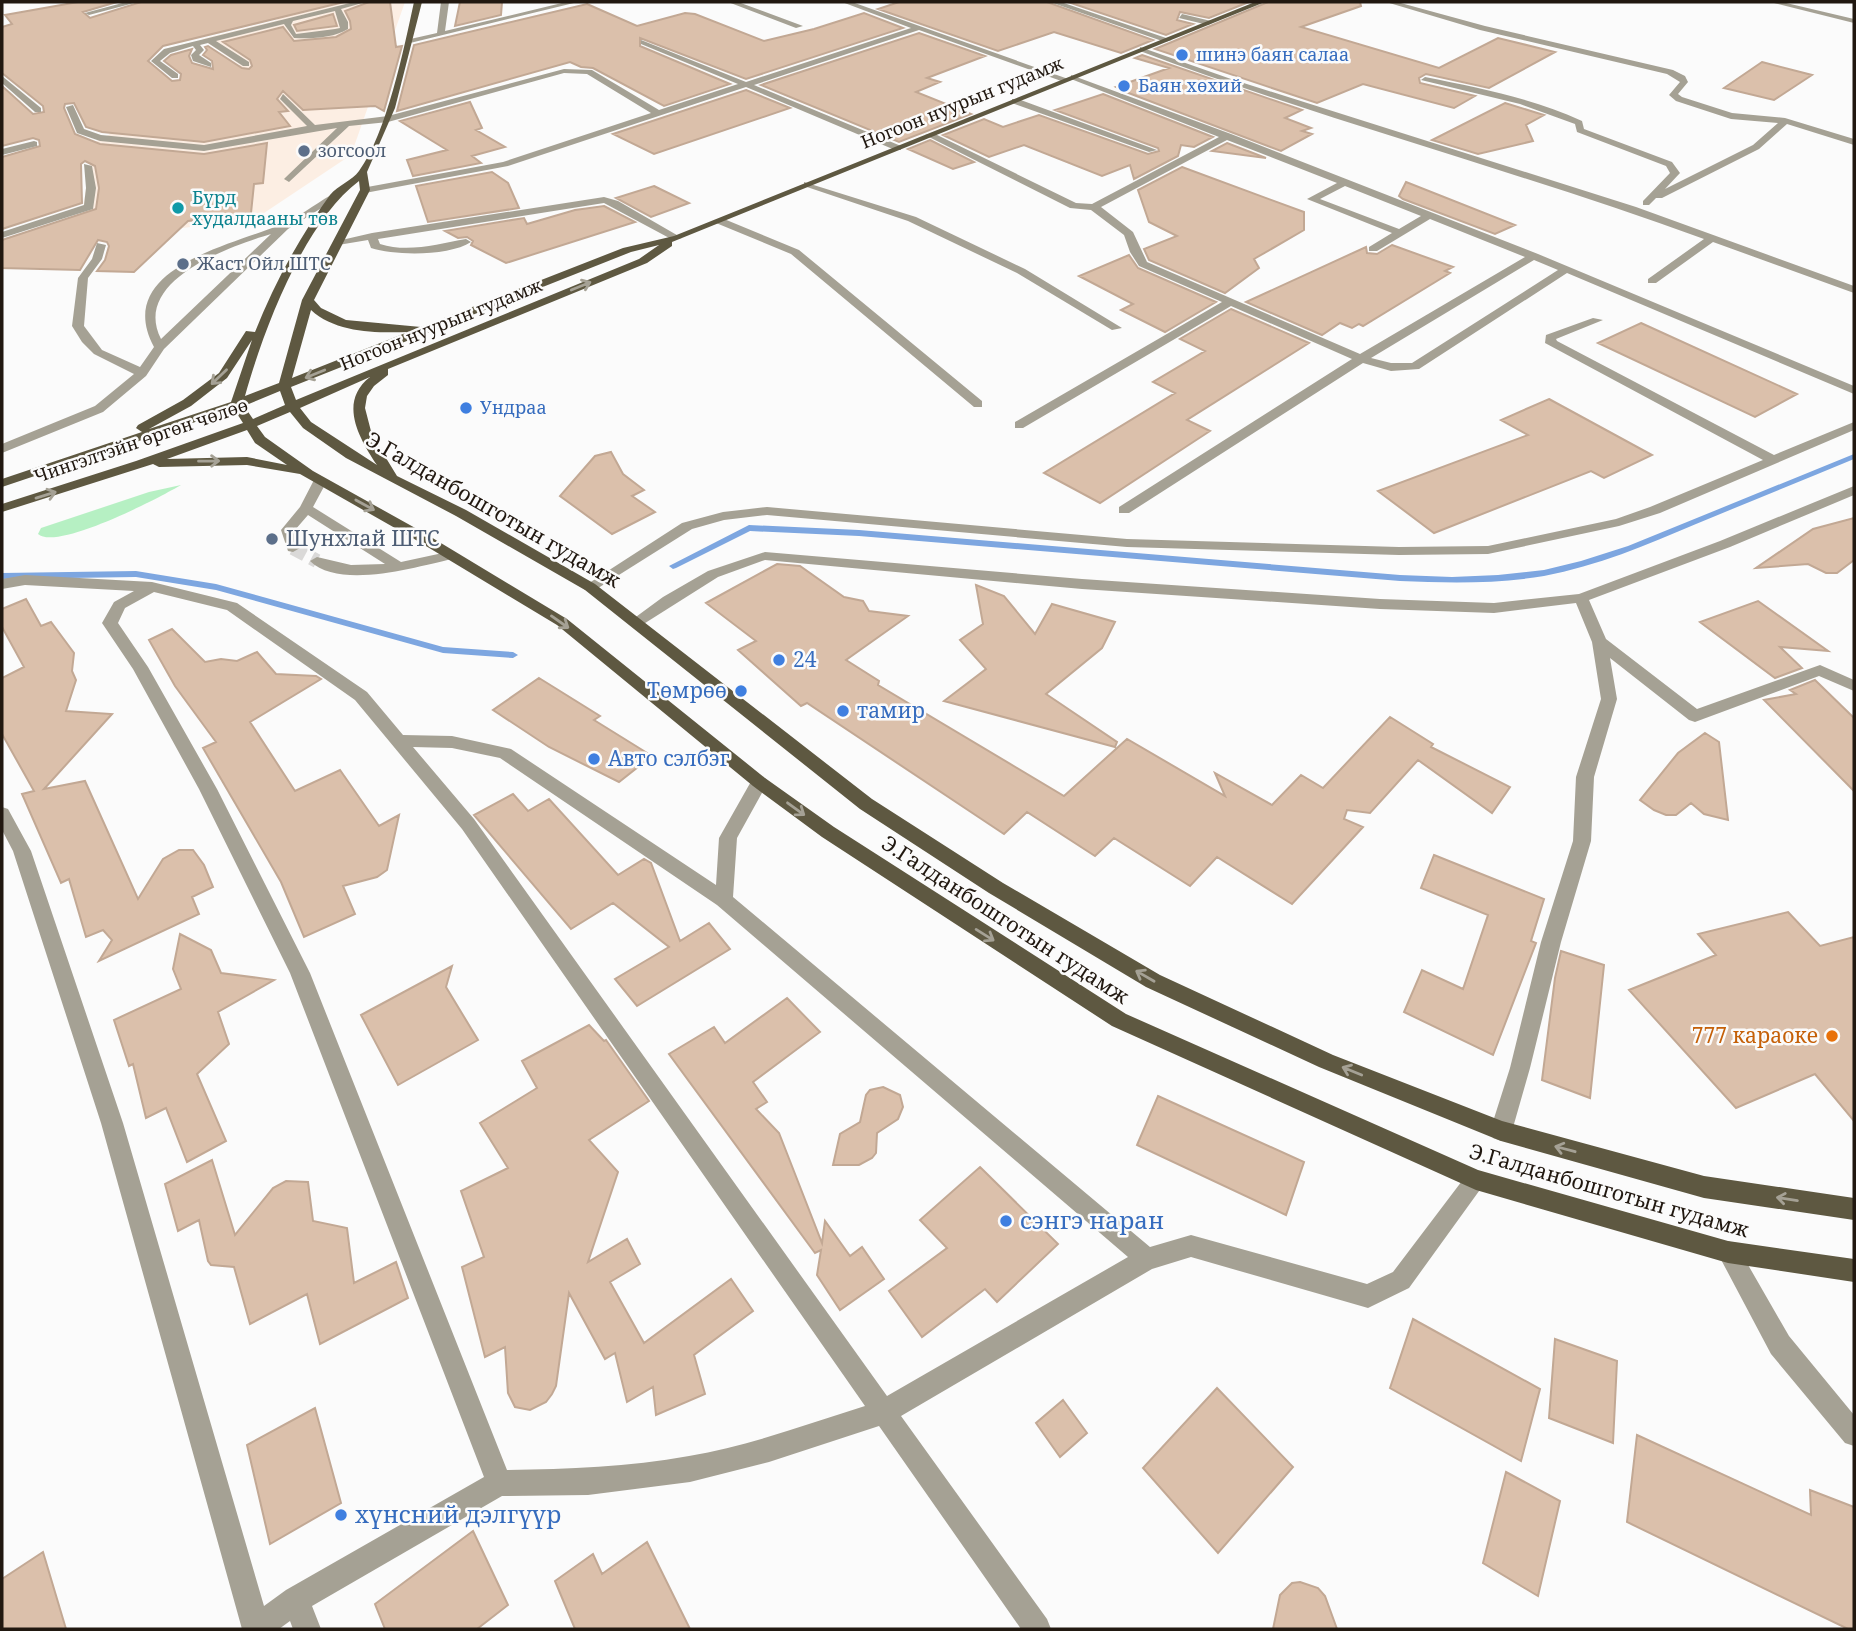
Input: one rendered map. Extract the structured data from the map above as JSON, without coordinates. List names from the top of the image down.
{
  "streets": {
    "main road": ["Ногоон нуурын гудамж", "Чингэлтэйн өргөн чөлөө", "Э.Галданбошготын гудамж"]
  },
  "crossings": [
    ["Ногоон нуурын гудамж", "Чингэлтэйн өргөн чөлөө"],
    ["Ногоон нуурын гудамж", "Э.Галданбошготын гудамж"],
    ["Чингэлтэйн өргөн чөлөө", "Э.Галданбошготын гудамж"]
  ],
  "places": [
    "шинэ баян салаа",
    "Баян хөхий",
    "зогсоол",
    "Бүрд худалдааны төв",
    "Жаст Ойл ШТС",
    "Ундраа",
    "Шунхлай ШТС",
    "24",
    "Төмрөө",
    "тамир",
    "Авто сэлбэг",
    "777 караоке",
    "сэнгэ наран",
    "хүнсний дэлгүүр"
  ]
}
